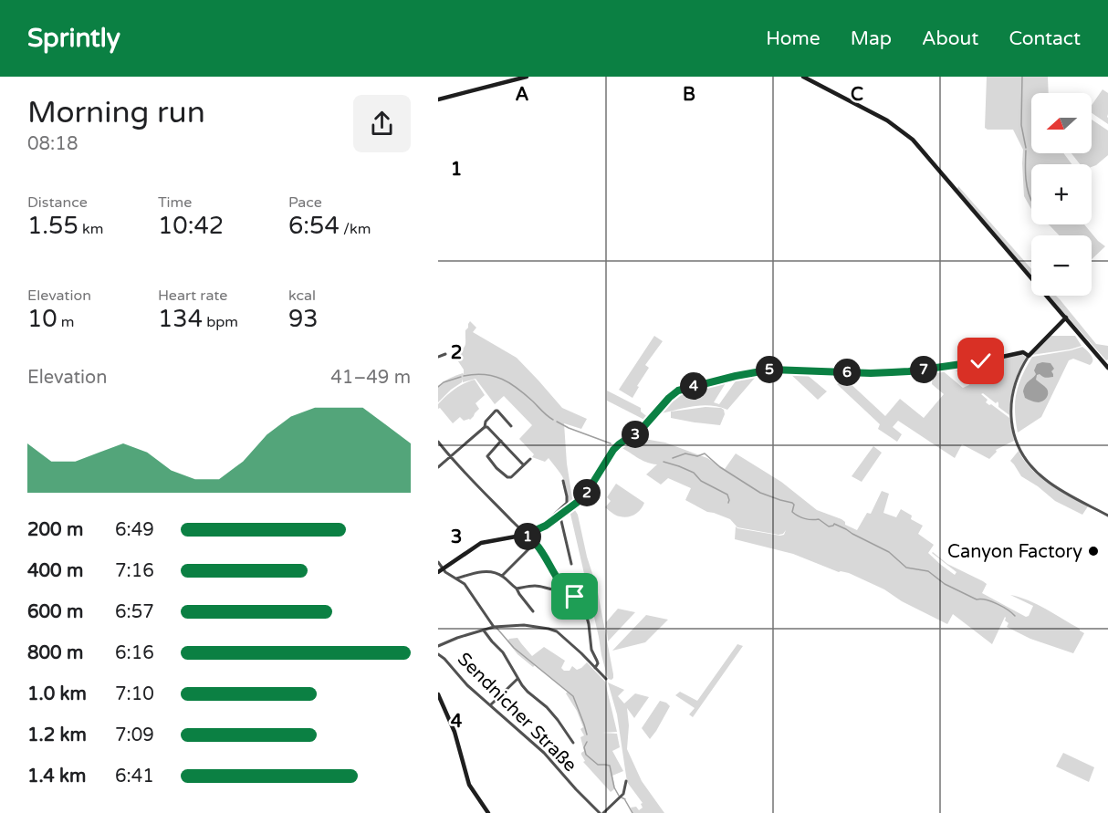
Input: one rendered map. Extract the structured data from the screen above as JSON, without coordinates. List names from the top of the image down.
{
  "streets": {
    "street": ["Sendnicher Straße"]
  },
  "places": ["Canyon Factory"],
  "north": "left",
  "page": {
    "header": "Sprintly",
    "nav": [
      "Home",
      "Map",
      "About",
      "Contact"
    ],
    "heading": ["Morning run", "08:18"],
    "map_buttons": ["+", "−"],
    "stats": [
      ["Distance", "1.55 km"],
      ["Time", "10:42"],
      ["Pace", "6:54 /km"],
      ["Elevation", "10 m"],
      ["Heart rate", "134 bpm"],
      ["kcal", "93"]
    ],
    "chart": ["Elevation", "41–49 m"],
    "pins": [
      "5",
      "7",
      "6",
      "4",
      "3",
      "2",
      "1"
    ],
    "list": [
      {
        "name": "200 m",
        "note": "6:49"
      },
      {
        "name": "400 m",
        "note": "7:16"
      },
      {
        "name": "600 m",
        "note": "6:57"
      },
      {
        "name": "800 m",
        "note": "6:16"
      },
      {
        "name": "1.0 km",
        "note": "7:10"
      },
      {
        "name": "1.2 km",
        "note": "7:09"
      },
      {
        "name": "1.4 km",
        "note": "6:41"
      }
    ]
  },
  "grid": {
    "columns": ["A", "B", "C"],
    "rows": [
      "1",
      "2",
      "3",
      "4"
    ]
  }
}
